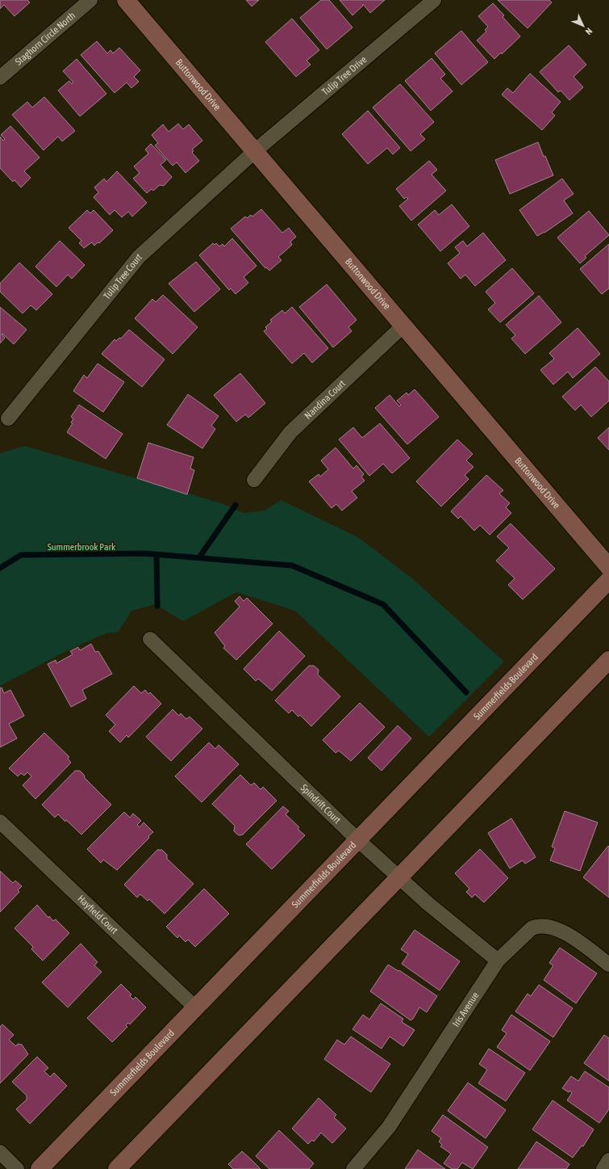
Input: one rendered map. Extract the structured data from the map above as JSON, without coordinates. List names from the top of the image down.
{
  "streets": {
    "street": [
      "Staghorn Circle North",
      "Tulip Tree Drive",
      "Buttonwood Drive",
      "Tulip Tree Court",
      "Nandina Court",
      "Summerfields Boulevard",
      "Spindrift Court",
      "Hayfield Court",
      "Iris Avenue"
    ]
  },
  "crossings": [
    ["Tulip Tree Drive", "Buttonwood Drive"],
    ["Tulip Tree Drive", "Tulip Tree Court"],
    ["Buttonwood Drive", "Tulip Tree Court"],
    ["Buttonwood Drive", "Nandina Court"],
    ["Summerfields Boulevard", "Spindrift Court"],
    ["Summerfields Boulevard", "Hayfield Court"],
    ["Spindrift Court", "Iris Avenue"]
  ],
  "parks": ["Summerbrook Park"],
  "north": "bottom right"
}
